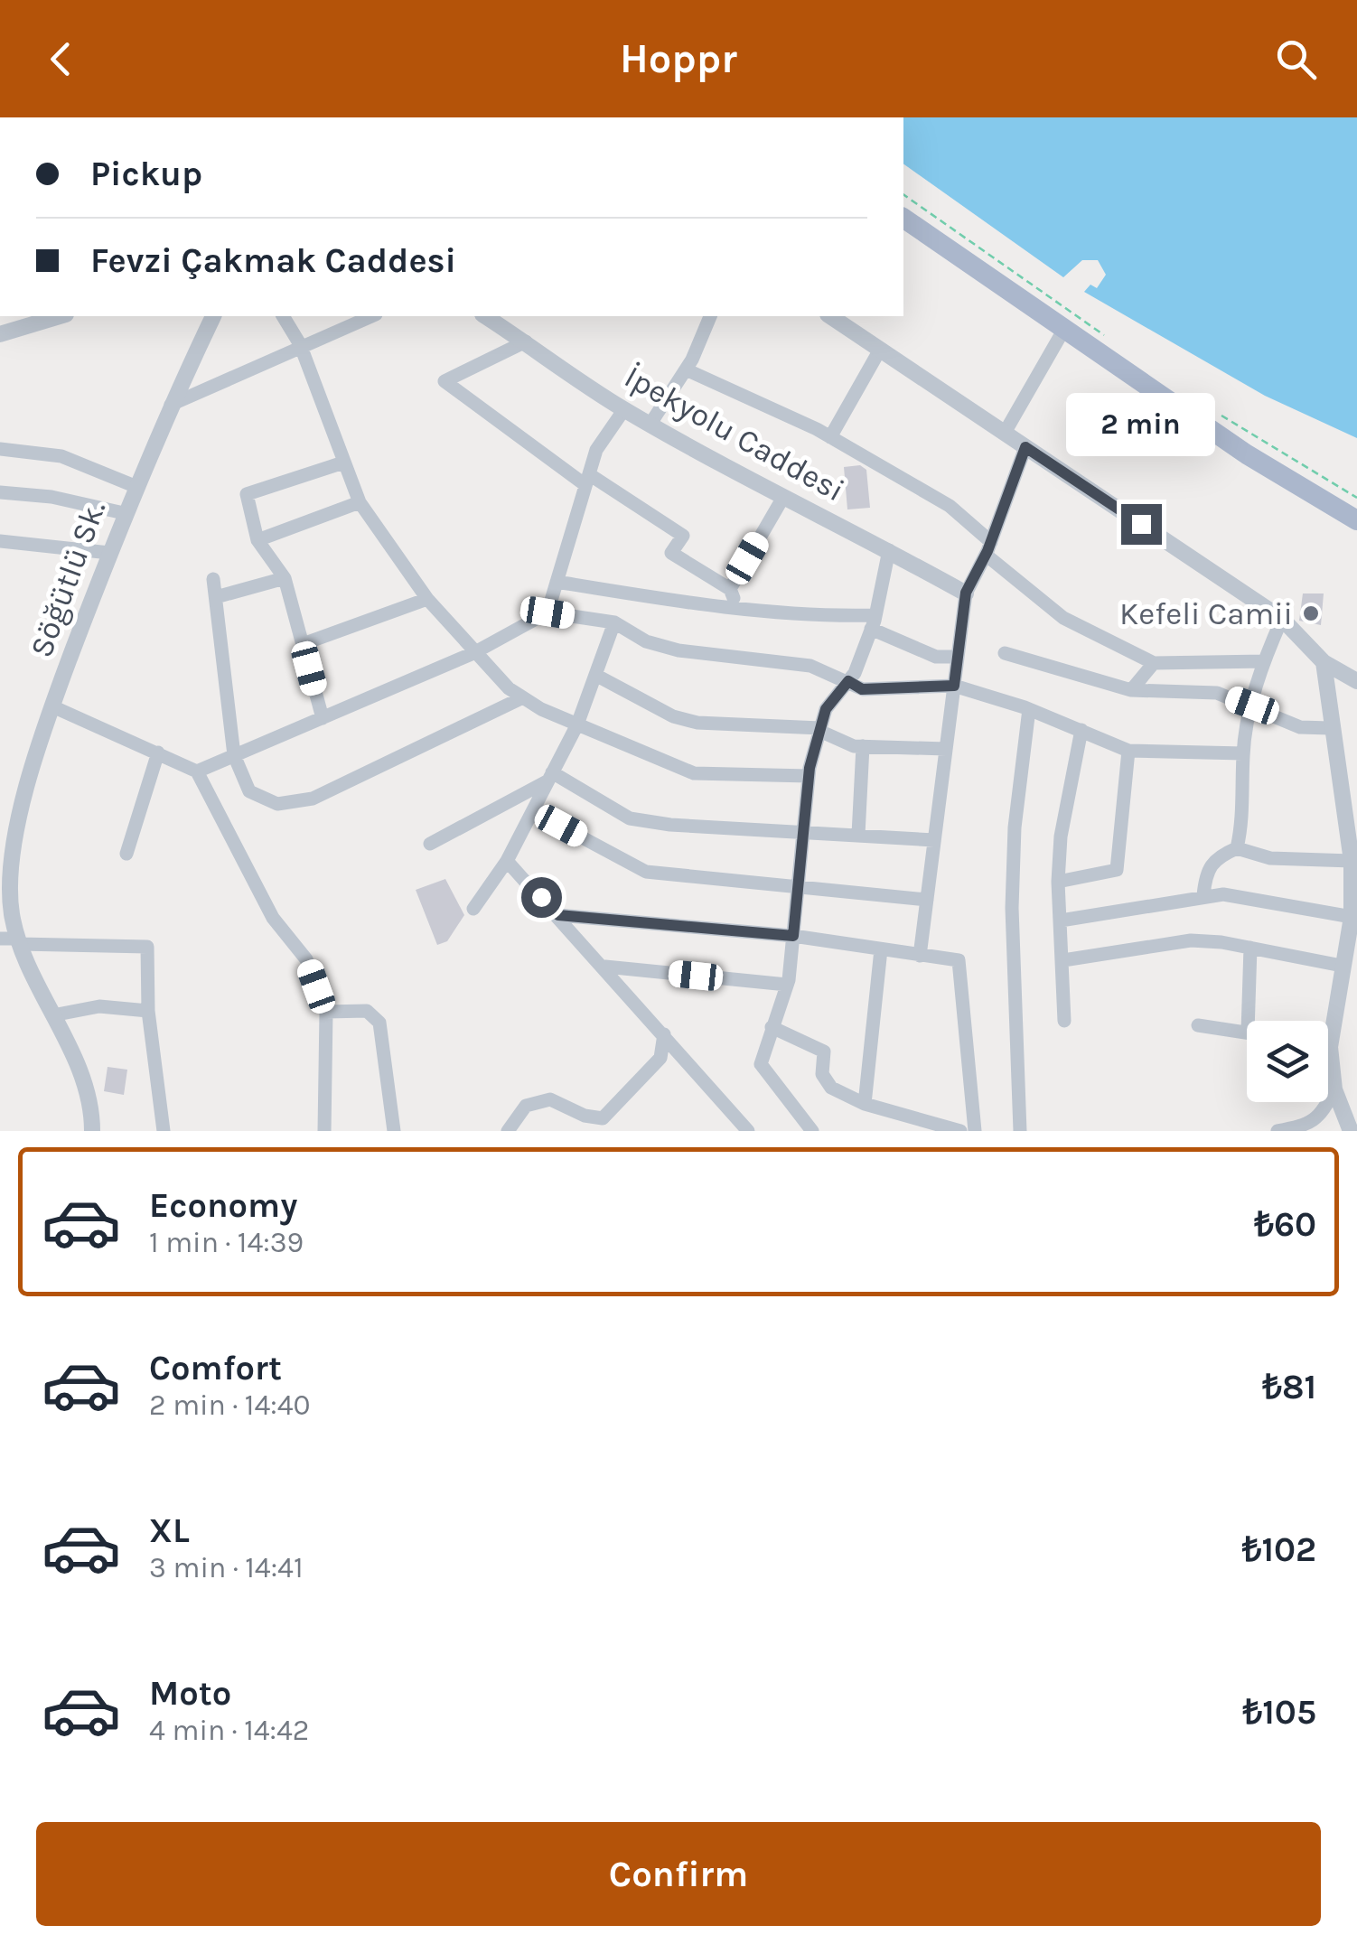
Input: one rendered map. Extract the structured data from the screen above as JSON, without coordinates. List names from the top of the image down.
{
  "streets": {
    "street": ["İpekyolu Caddesi", "Söğütlü Sk."]
  },
  "places": ["Kefeli Camii"],
  "page": {
    "header": "Hoppr",
    "banner": ["Pickup", "Fevzi Çakmak Caddesi"],
    "bubble": "2 min",
    "list": [
      {
        "name": "Economy",
        "note": "1 min · 14:39",
        "value": "₺60"
      },
      {
        "name": "Comfort",
        "note": "2 min · 14:40",
        "value": "₺81"
      },
      {
        "name": "XL",
        "note": "3 min · 14:41",
        "value": "₺102"
      },
      {
        "name": "Moto",
        "note": "4 min · 14:42",
        "value": "₺105"
      }
    ],
    "buttons": "Confirm"
  }
}
